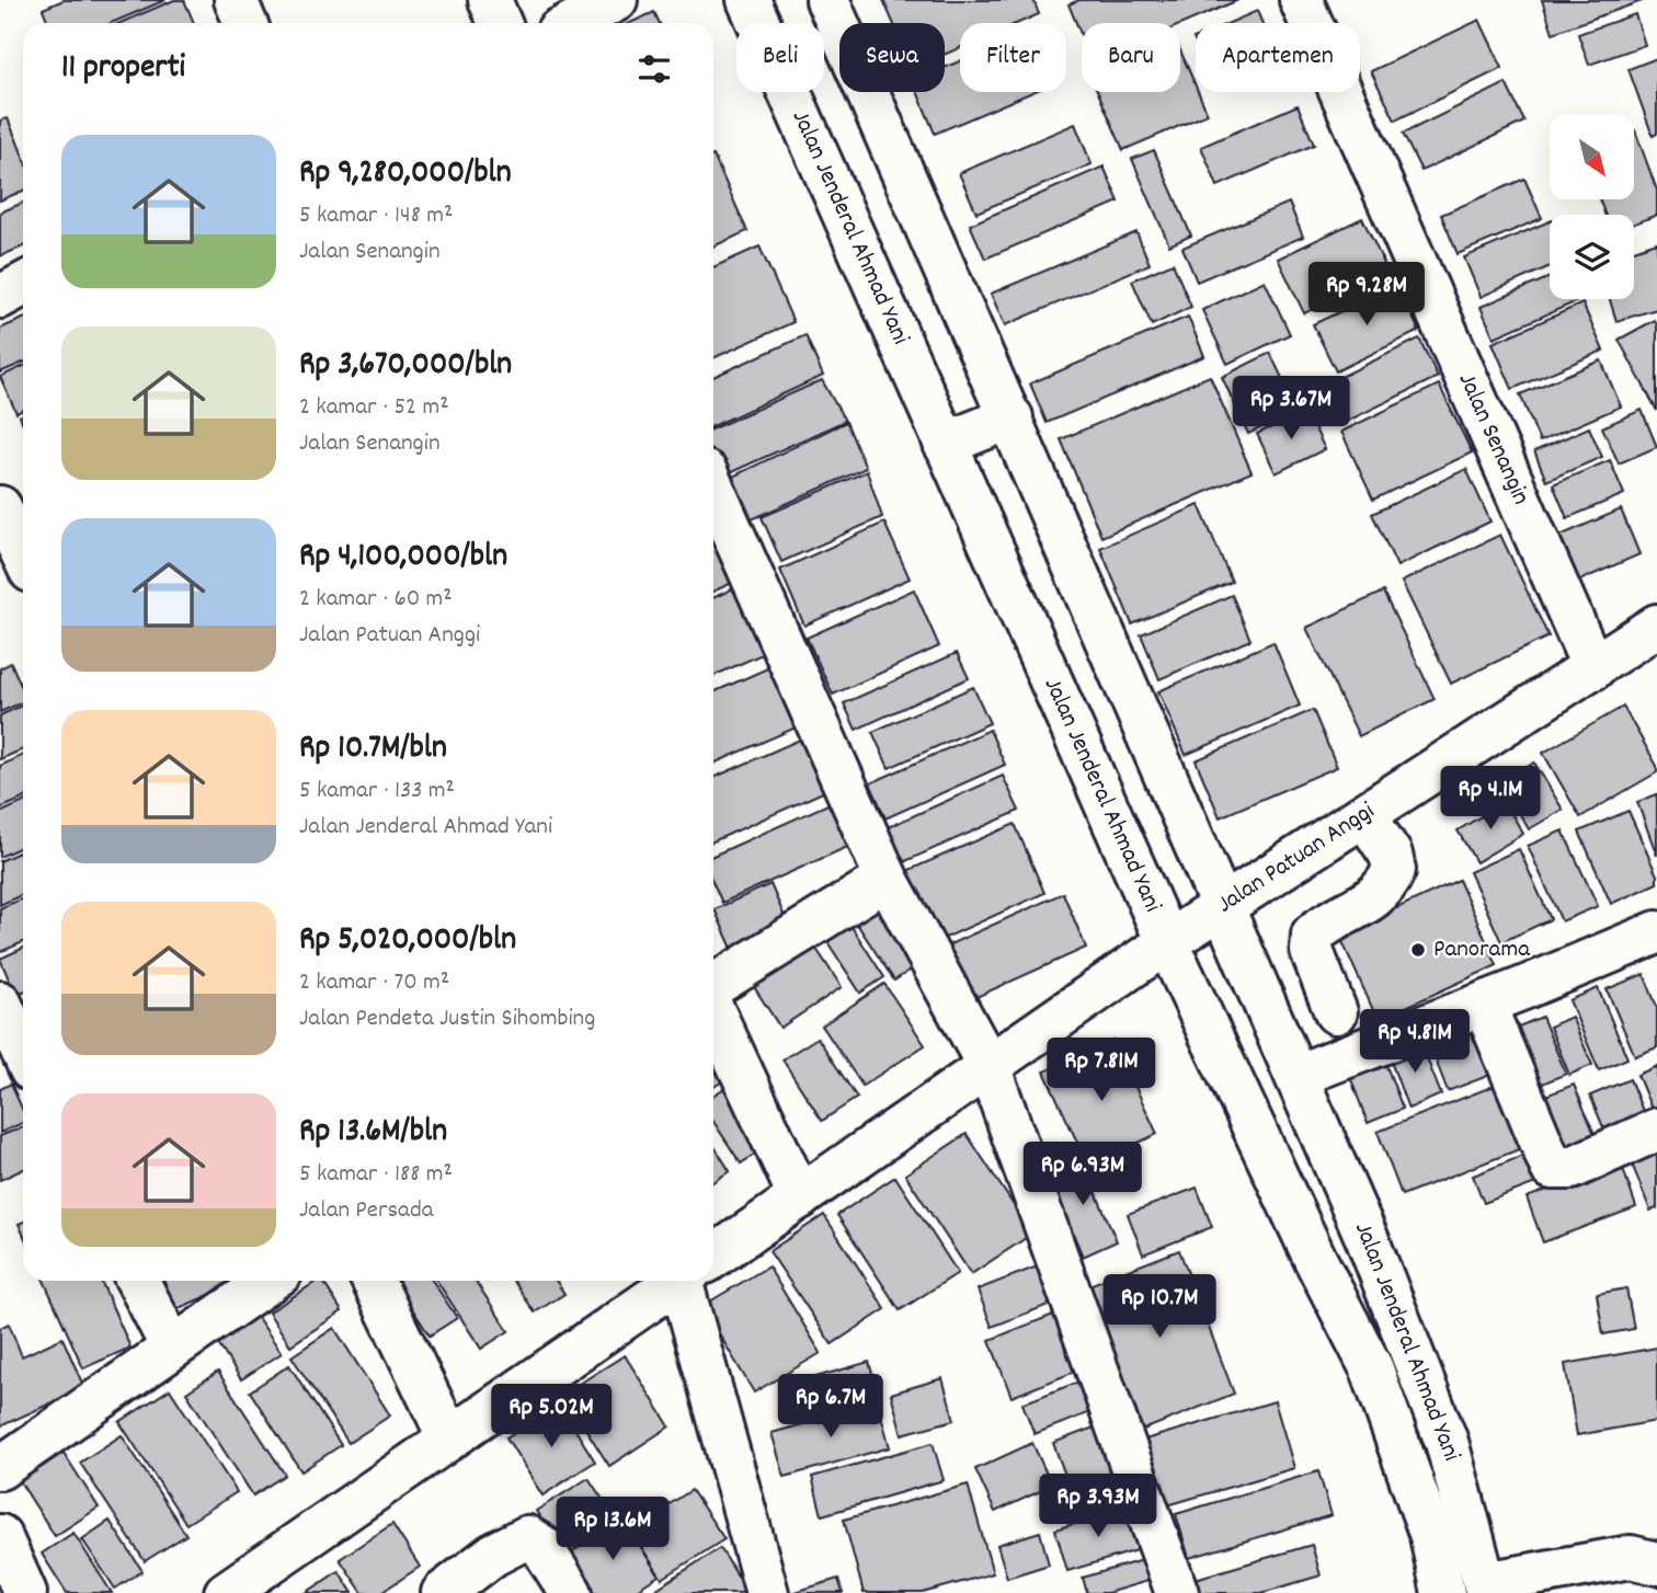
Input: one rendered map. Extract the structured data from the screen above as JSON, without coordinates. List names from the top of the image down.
{
  "streets": {
    "street": ["Jalan Jenderal Ahmad Yani", "Jalan Senangin", "Jalan Patuan Anggi"]
  },
  "crossings": [
    ["Jalan Jenderal Ahmad Yani", "Jalan Patuan Anggi"],
    ["Jalan Senangin", "Jalan Patuan Anggi"]
  ],
  "places": ["Panorama"],
  "north": "bottom right",
  "page": {
    "chip": [
      "Beli",
      "Sewa",
      "Filter",
      "Baru",
      "Apartemen"
    ],
    "heading": "11 properti",
    "list": [
      {
        "name": "Rp 9,280,000/bln",
        "note": "5 kamar · 148 m² · Jalan Senangin"
      },
      {
        "name": "Rp 3,670,000/bln",
        "note": "2 kamar · 52 m² · Jalan Senangin"
      },
      {
        "name": "Rp 4,100,000/bln",
        "note": "2 kamar · 60 m² · Jalan Patuan Anggi"
      },
      {
        "name": "Rp 10.7M/bln",
        "note": "5 kamar · 133 m² · Jalan Jenderal Ahmad Yani"
      },
      {
        "name": "Rp 5,020,000/bln",
        "note": "2 kamar · 70 m² · Jalan Pendeta Justin Sihombing"
      },
      {
        "name": "Rp 13.6M/bln",
        "note": "5 kamar · 188 m² · Jalan Persada"
      }
    ],
    "price": [
      "Rp 9.28M",
      "Rp 3.67M",
      "Rp 4.1M",
      "Rp 4.81M",
      "Rp 7.81M",
      "Rp 6.93M",
      "Rp 10.7M",
      "Rp 6.7M",
      "Rp 5.02M",
      "Rp 3.93M",
      "Rp 13.6M"
    ]
  }
}
